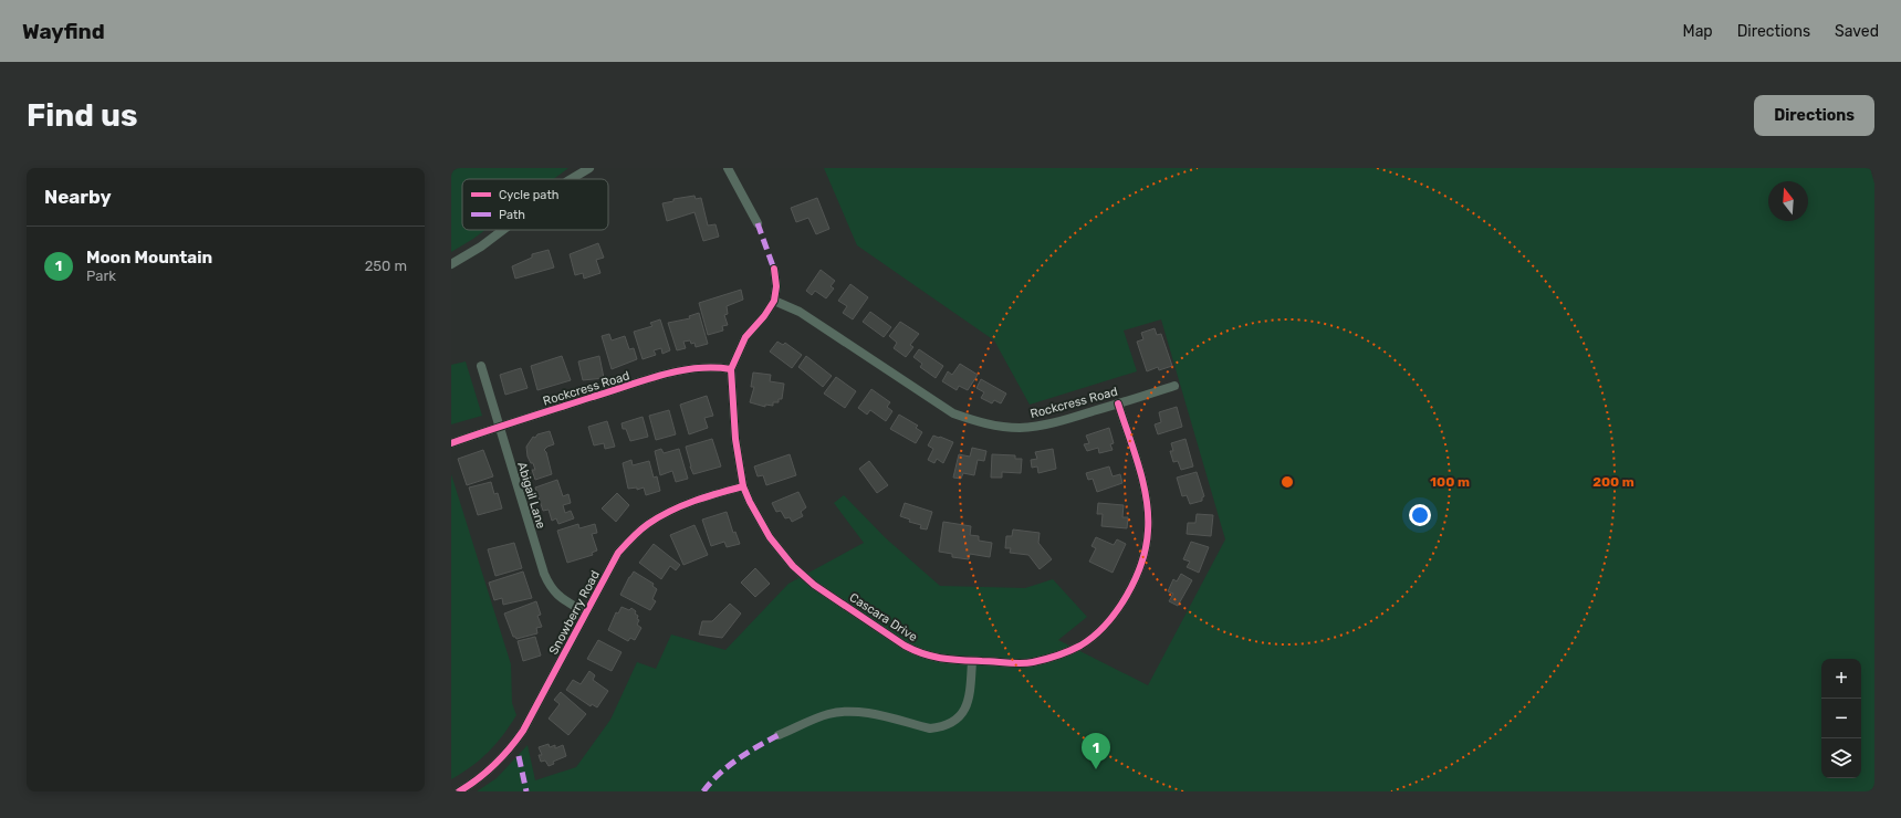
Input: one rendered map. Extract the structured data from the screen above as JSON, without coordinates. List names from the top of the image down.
{
  "streets": {
    "street": [
      "Rockcress Road",
      "Abigail Lane",
      "Snowberry Road",
      "Cascara Drive"
    ]
  },
  "crossings": [
    ["Rockcress Road", "Abigail Lane"],
    ["Rockcress Road", "Cascara Drive"],
    ["Abigail Lane", "Snowberry Road"],
    ["Snowberry Road", "Cascara Drive"]
  ],
  "legend": ["Cycle path", "Path"],
  "north": "top",
  "page": {
    "header": "Wayfind",
    "nav": ["Map", "Directions", "Saved"],
    "buttons": "Directions",
    "title": "Find us",
    "heading": "Nearby",
    "list": [
      {
        "mark": "1",
        "name": "Moon Mountain",
        "note": "Park",
        "value": "250 m"
      }
    ],
    "map_buttons": ["+", "−"],
    "pins": "1"
  },
  "rings": ["100 m", "200 m"]
}
